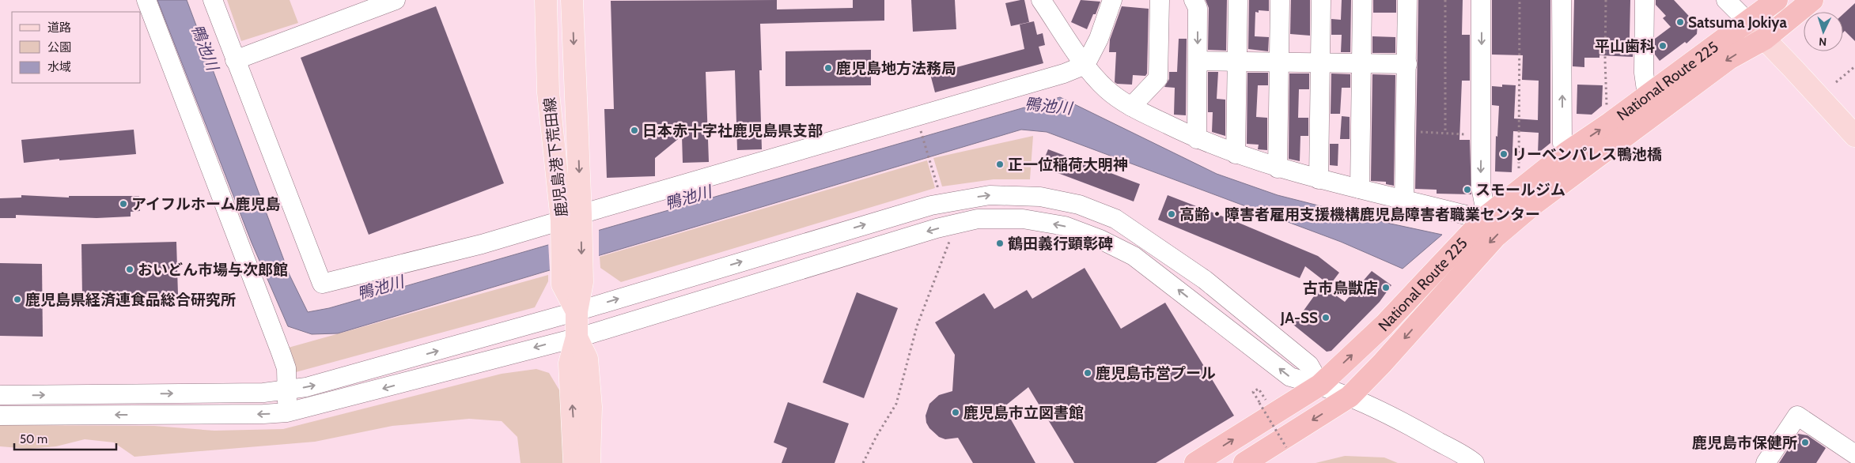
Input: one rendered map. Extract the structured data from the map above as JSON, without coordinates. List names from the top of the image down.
{
  "streets": {
    "highway": ["National Route 225"],
    "main road": ["鹿児島港下荒田線"]
  },
  "water": ["鴨池川"],
  "places": [
    "Satsuma Jokiya",
    "平山歯科",
    "鹿児島地方法務局",
    "日本赤十字社鹿児島県支部",
    "リーベンパレス鴨池橋",
    "正一位稲荷大明神",
    "スモールジム",
    "アイフルホーム鹿児島",
    "高齢・障害者雇用支援機構鹿児島障害者職業センター",
    "鶴田義行顕彰碑",
    "おいどん市場与次郎館",
    "古市鳥獣店",
    "鹿児島県経済連食品総合研究所",
    "JA-SS",
    "鹿児島市営プール",
    "鹿児島市立図書館",
    "鹿児島市保健所"
  ],
  "legend": ["道路", "公園", "水域"],
  "scale_bar": "50 m",
  "north": "bottom"
}
